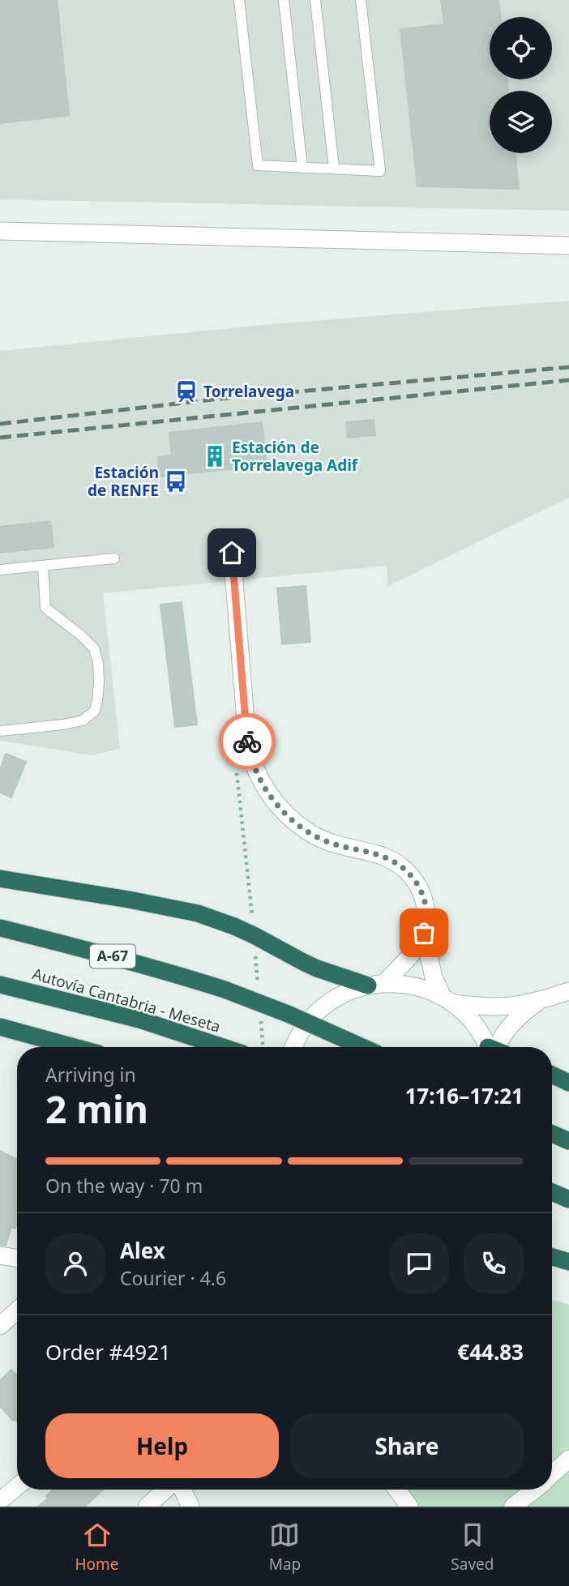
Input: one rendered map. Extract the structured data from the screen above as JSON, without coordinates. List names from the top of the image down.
{
  "streets": {
    "highway": ["A-67", "Autovía Cantabria - Meseta"]
  },
  "places": {
    "station": ["Torrelavega"],
    "building": ["Estación de Torrelavega Adif"],
    "bus stop": ["Estación de RENFE"]
  },
  "page": {
    "heading": ["2 min", "Arriving in", "17:16–17:21"],
    "panel": [
      "Alex",
      "Courier · 4.6",
      "Order #4921",
      "€44.83"
    ],
    "bar": "On the way · 70 m",
    "buttons": ["Help", "Share"],
    "tabs": ["Home", "Map", "Saved"]
  }
}
